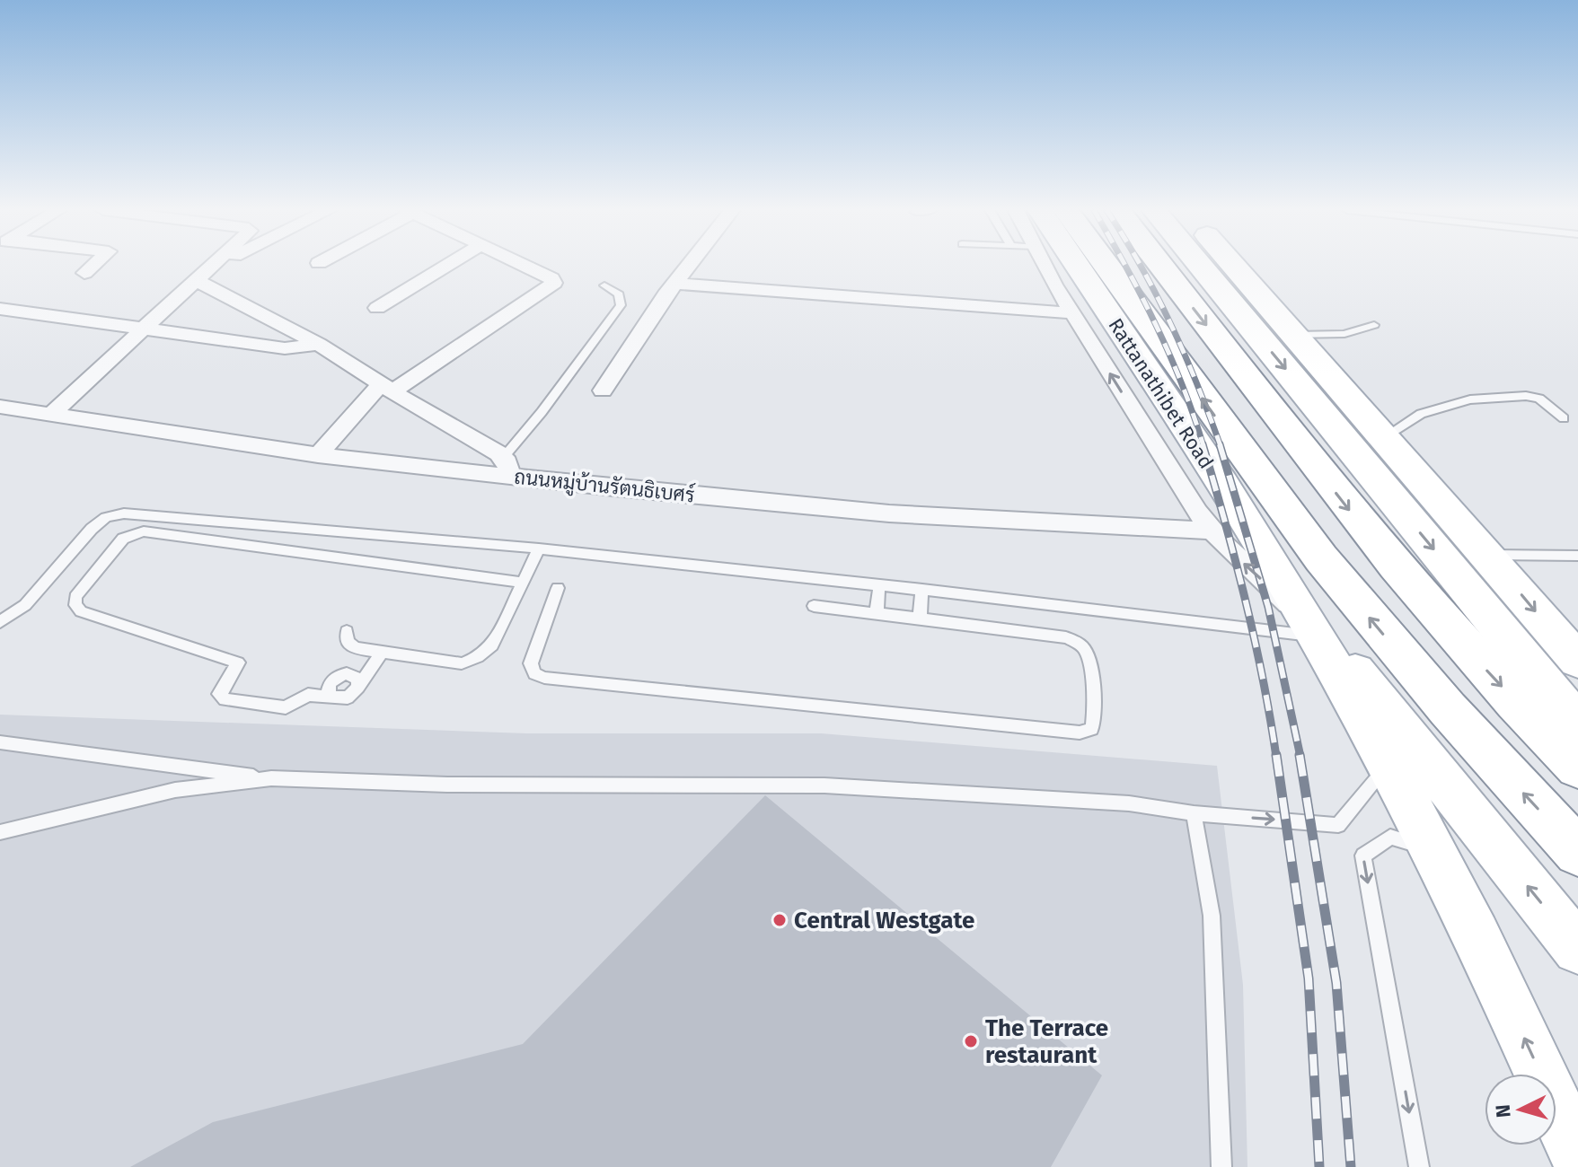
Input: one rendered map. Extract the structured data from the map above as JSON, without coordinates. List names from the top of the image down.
{
  "streets": {
    "main road": ["Rattanathibet Road"],
    "street": ["ถนนหมู่บ้านรัตนธิเบศร์"]
  },
  "places": ["Central Westgate", "The Terrace restaurant"],
  "north": "left"
}
